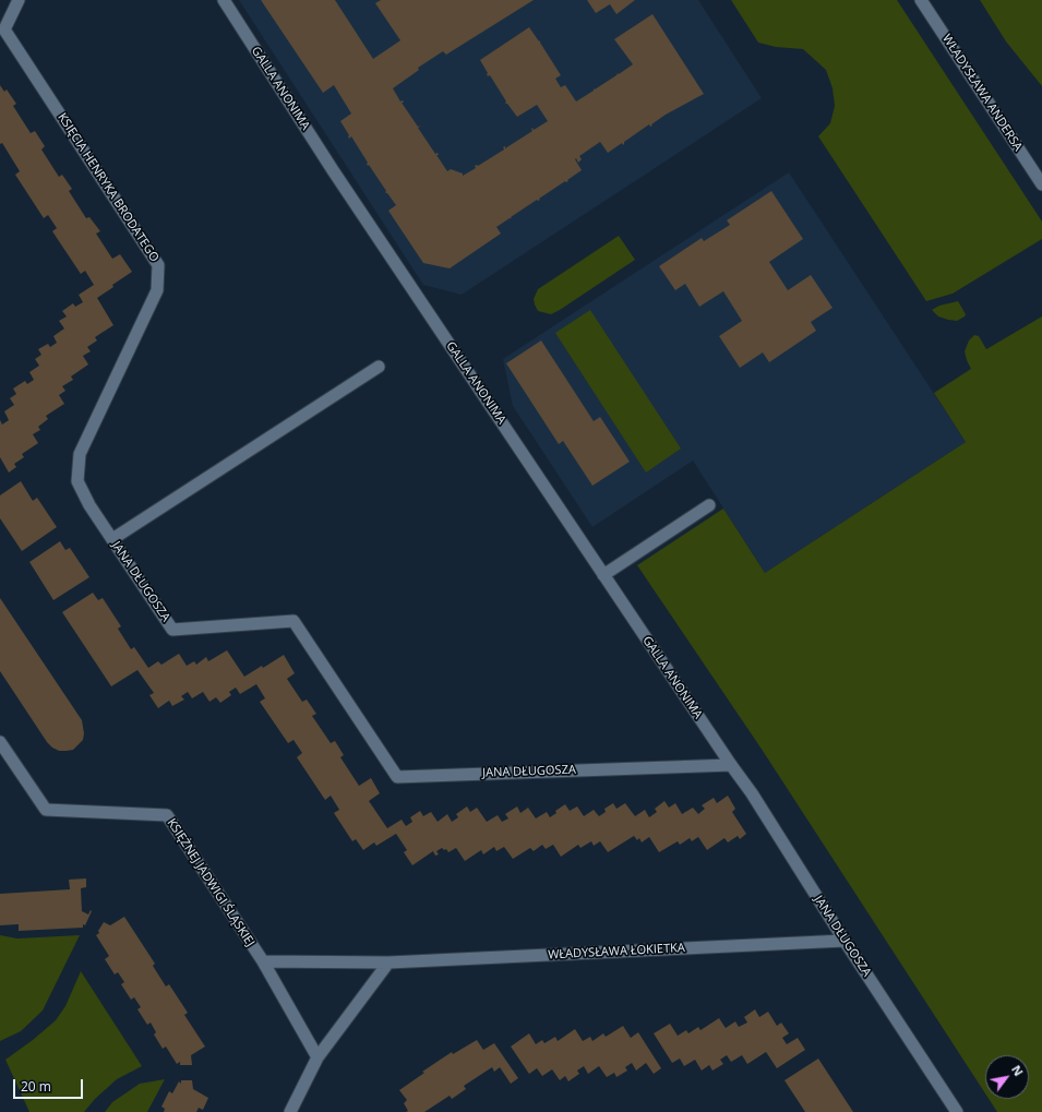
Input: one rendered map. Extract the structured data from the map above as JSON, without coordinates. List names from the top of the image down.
{
  "streets": {
    "street": [
      "GALLA ANONIMA",
      "WŁADYSŁAWA ANDERSA",
      "KSIĘCIA HENRYKA BRODATEGO",
      "JANA DŁUGOSZA",
      "KSIĘŻNEJ JADWIGI ŚLĄSKIEJ",
      "WŁADYSŁAWA ŁOKIETKA"
    ]
  },
  "crossings": [
    ["GALLA ANONIMA", "JANA DŁUGOSZA"],
    ["KSIĘCIA HENRYKA BRODATEGO", "JANA DŁUGOSZA"],
    ["JANA DŁUGOSZA", "WŁADYSŁAWA ŁOKIETKA"],
    ["KSIĘŻNEJ JADWIGI ŚLĄSKIEJ", "WŁADYSŁAWA ŁOKIETKA"]
  ],
  "scale_bar": "20 m",
  "north": "top right"
}
